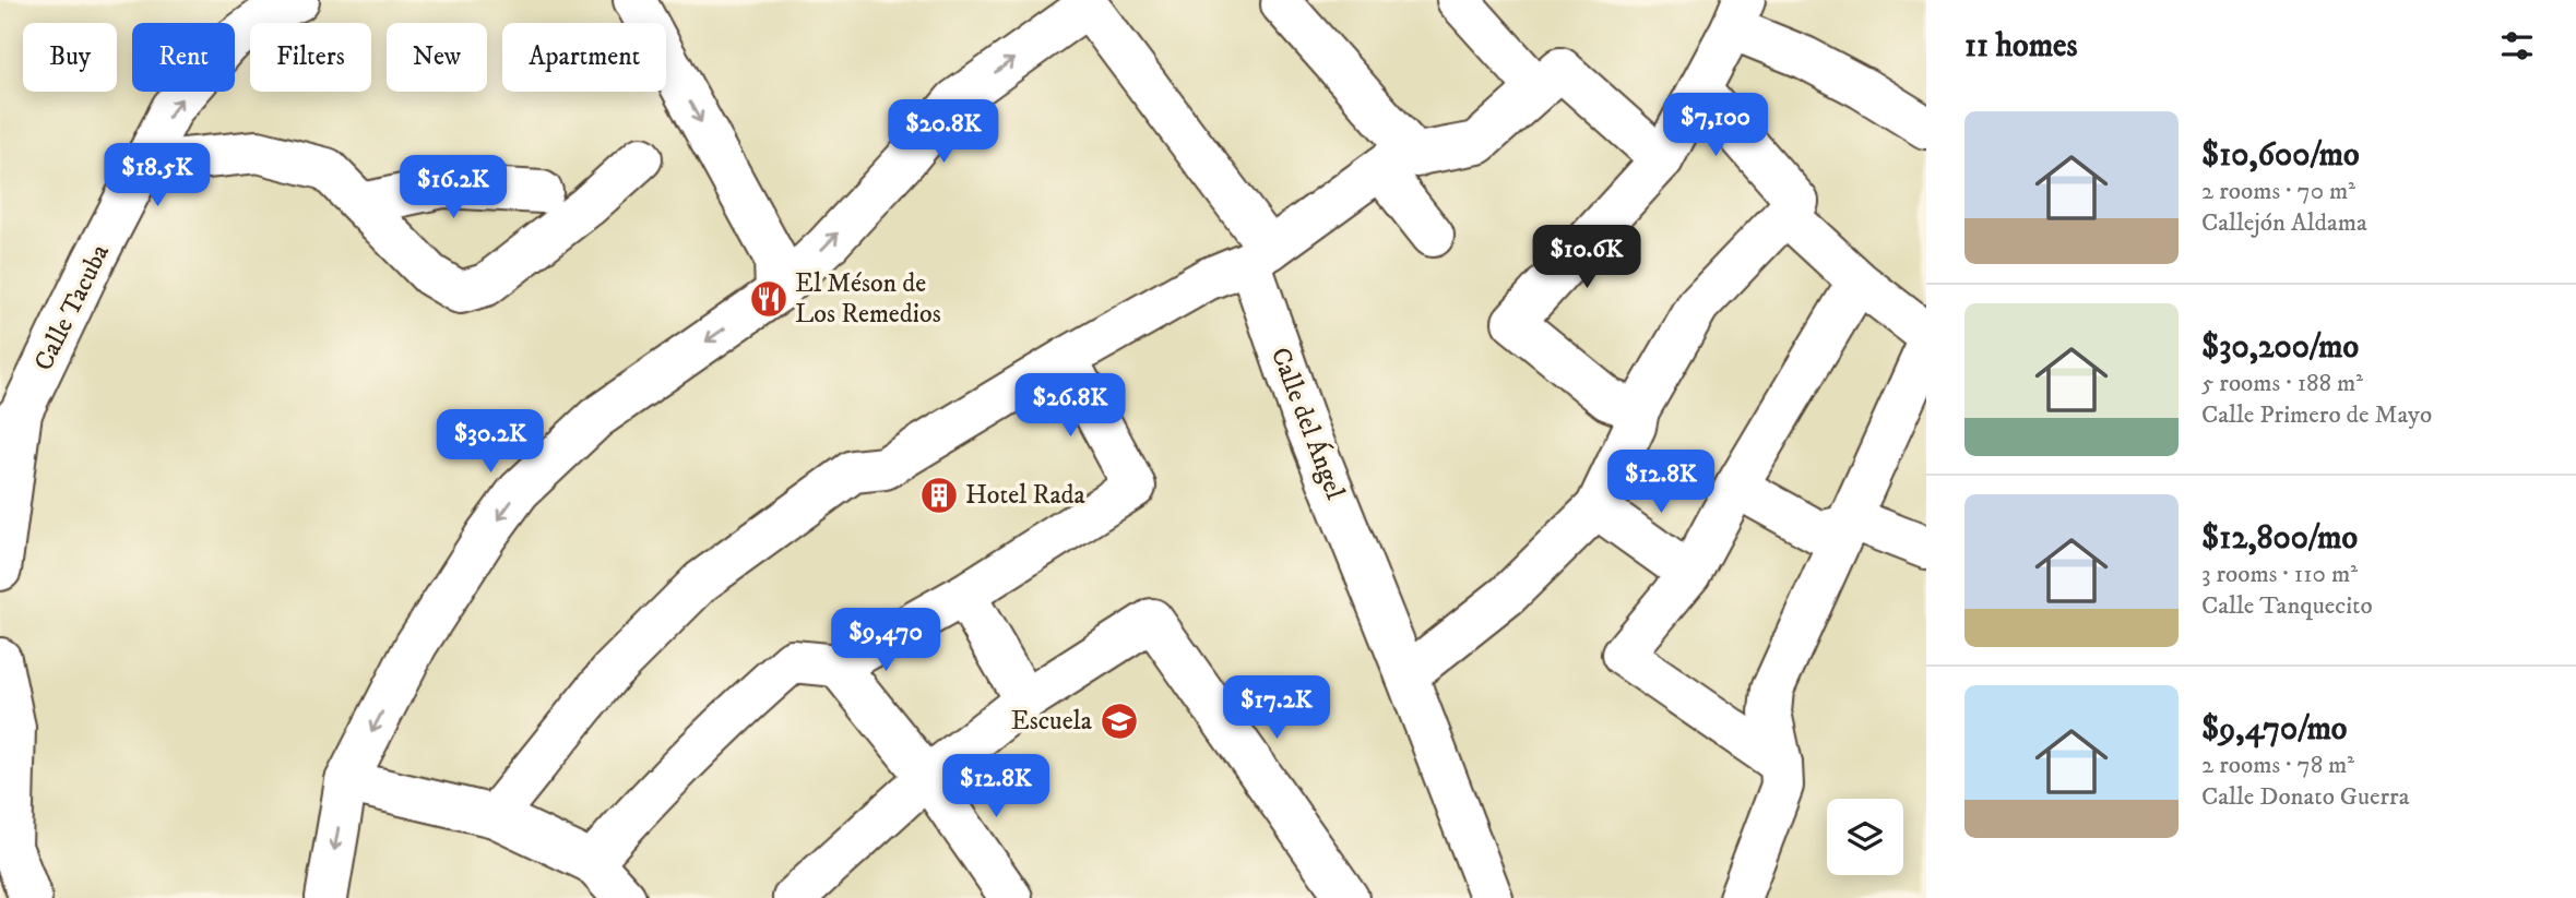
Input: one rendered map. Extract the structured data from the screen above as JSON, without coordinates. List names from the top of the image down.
{
  "streets": {
    "street": ["Calle Tacuba", "Calle del Ángel"]
  },
  "places": {
    "restaurant": ["El Méson de Los Remedios"],
    "building": ["Hotel Rada"],
    "school or university": ["Escuela"]
  },
  "page": {
    "heading": "11 homes",
    "chip": [
      "Buy",
      "Rent",
      "Filters",
      "New",
      "Apartment"
    ],
    "list": [
      {
        "name": "$10,600/mo",
        "note": "2 rooms · 70 m² · Callejón Aldama"
      },
      {
        "name": "$30,200/mo",
        "note": "5 rooms · 188 m² · Calle Primero de Mayo"
      },
      {
        "name": "$12,800/mo",
        "note": "3 rooms · 110 m² · Calle Tanquecito"
      },
      {
        "name": "$9,470/mo",
        "note": "2 rooms · 78 m² · Calle Donato Guerra"
      }
    ],
    "price": [
      "$7,100",
      "$20.8K",
      "$18.5K",
      "$16.2K",
      "$10.6K",
      "$26.8K",
      "$30.2K",
      "$12.8K",
      "$9,470",
      "$17.2K",
      "$12.8K"
    ]
  }
}
